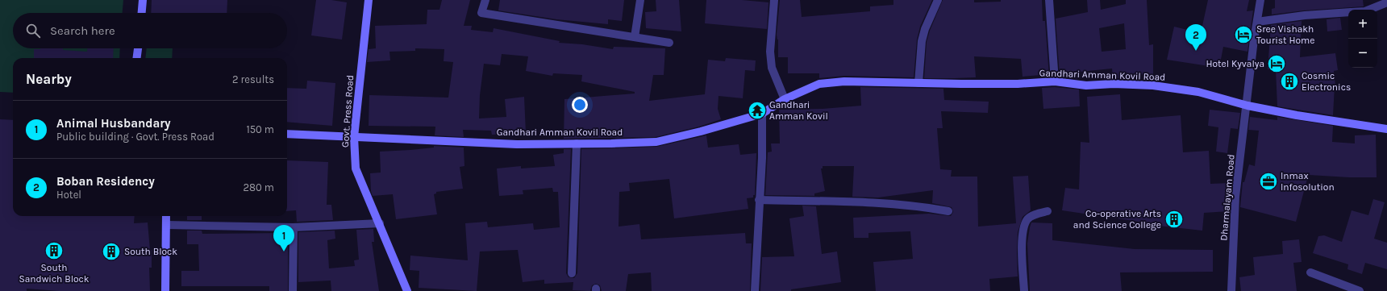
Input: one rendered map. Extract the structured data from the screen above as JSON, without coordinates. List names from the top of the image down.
{
  "streets": {
    "street": ["Gandhari Amman Kovil Road", "Govt. Press Road", "Dharmalayam Road"]
  },
  "crossings": [
    ["Gandhari Amman Kovil Road", "Govt. Press Road"],
    ["Gandhari Amman Kovil Road", "Dharmalayam Road"]
  ],
  "places": {
    "hotel": ["Sree Vishakh Tourist Home", "Hotel Kyvalya"],
    "building": [
      "Cosmic Electronics",
      "Co-operative Arts and Science College",
      "South Sandwich Block",
      "South Block"
    ],
    "temple": ["Gandhari Amman Kovil"],
    "office": ["Inmax Infosolution"]
  },
  "page": {
    "map_buttons": ["+", "−"],
    "search": "Search here",
    "pins": ["2", "1"],
    "heading": ["Nearby", "2 results"],
    "list": [
      {
        "mark": "1",
        "name": "Animal Husbandary",
        "note": "Public building · Govt. Press Road",
        "value": "150 m"
      },
      {
        "mark": "2",
        "name": "Boban Residency",
        "note": "Hotel",
        "value": "280 m"
      }
    ]
  }
}
